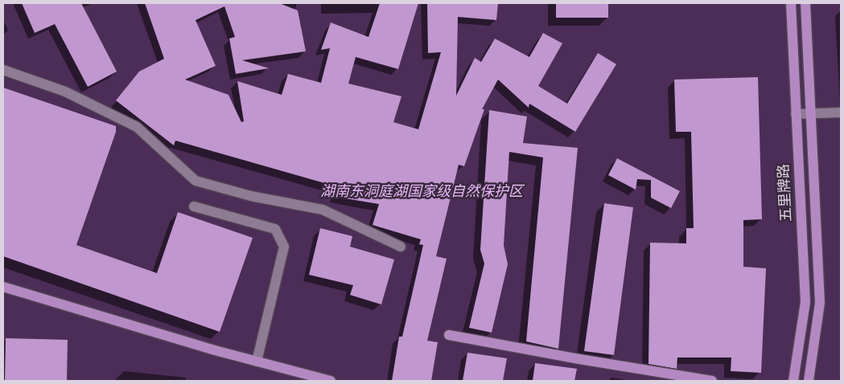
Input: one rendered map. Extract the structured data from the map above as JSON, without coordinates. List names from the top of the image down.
{
  "streets": {
    "main road": ["五里牌路"]
  },
  "parks": ["湖南东洞庭湖国家级自然保护区"]
}
